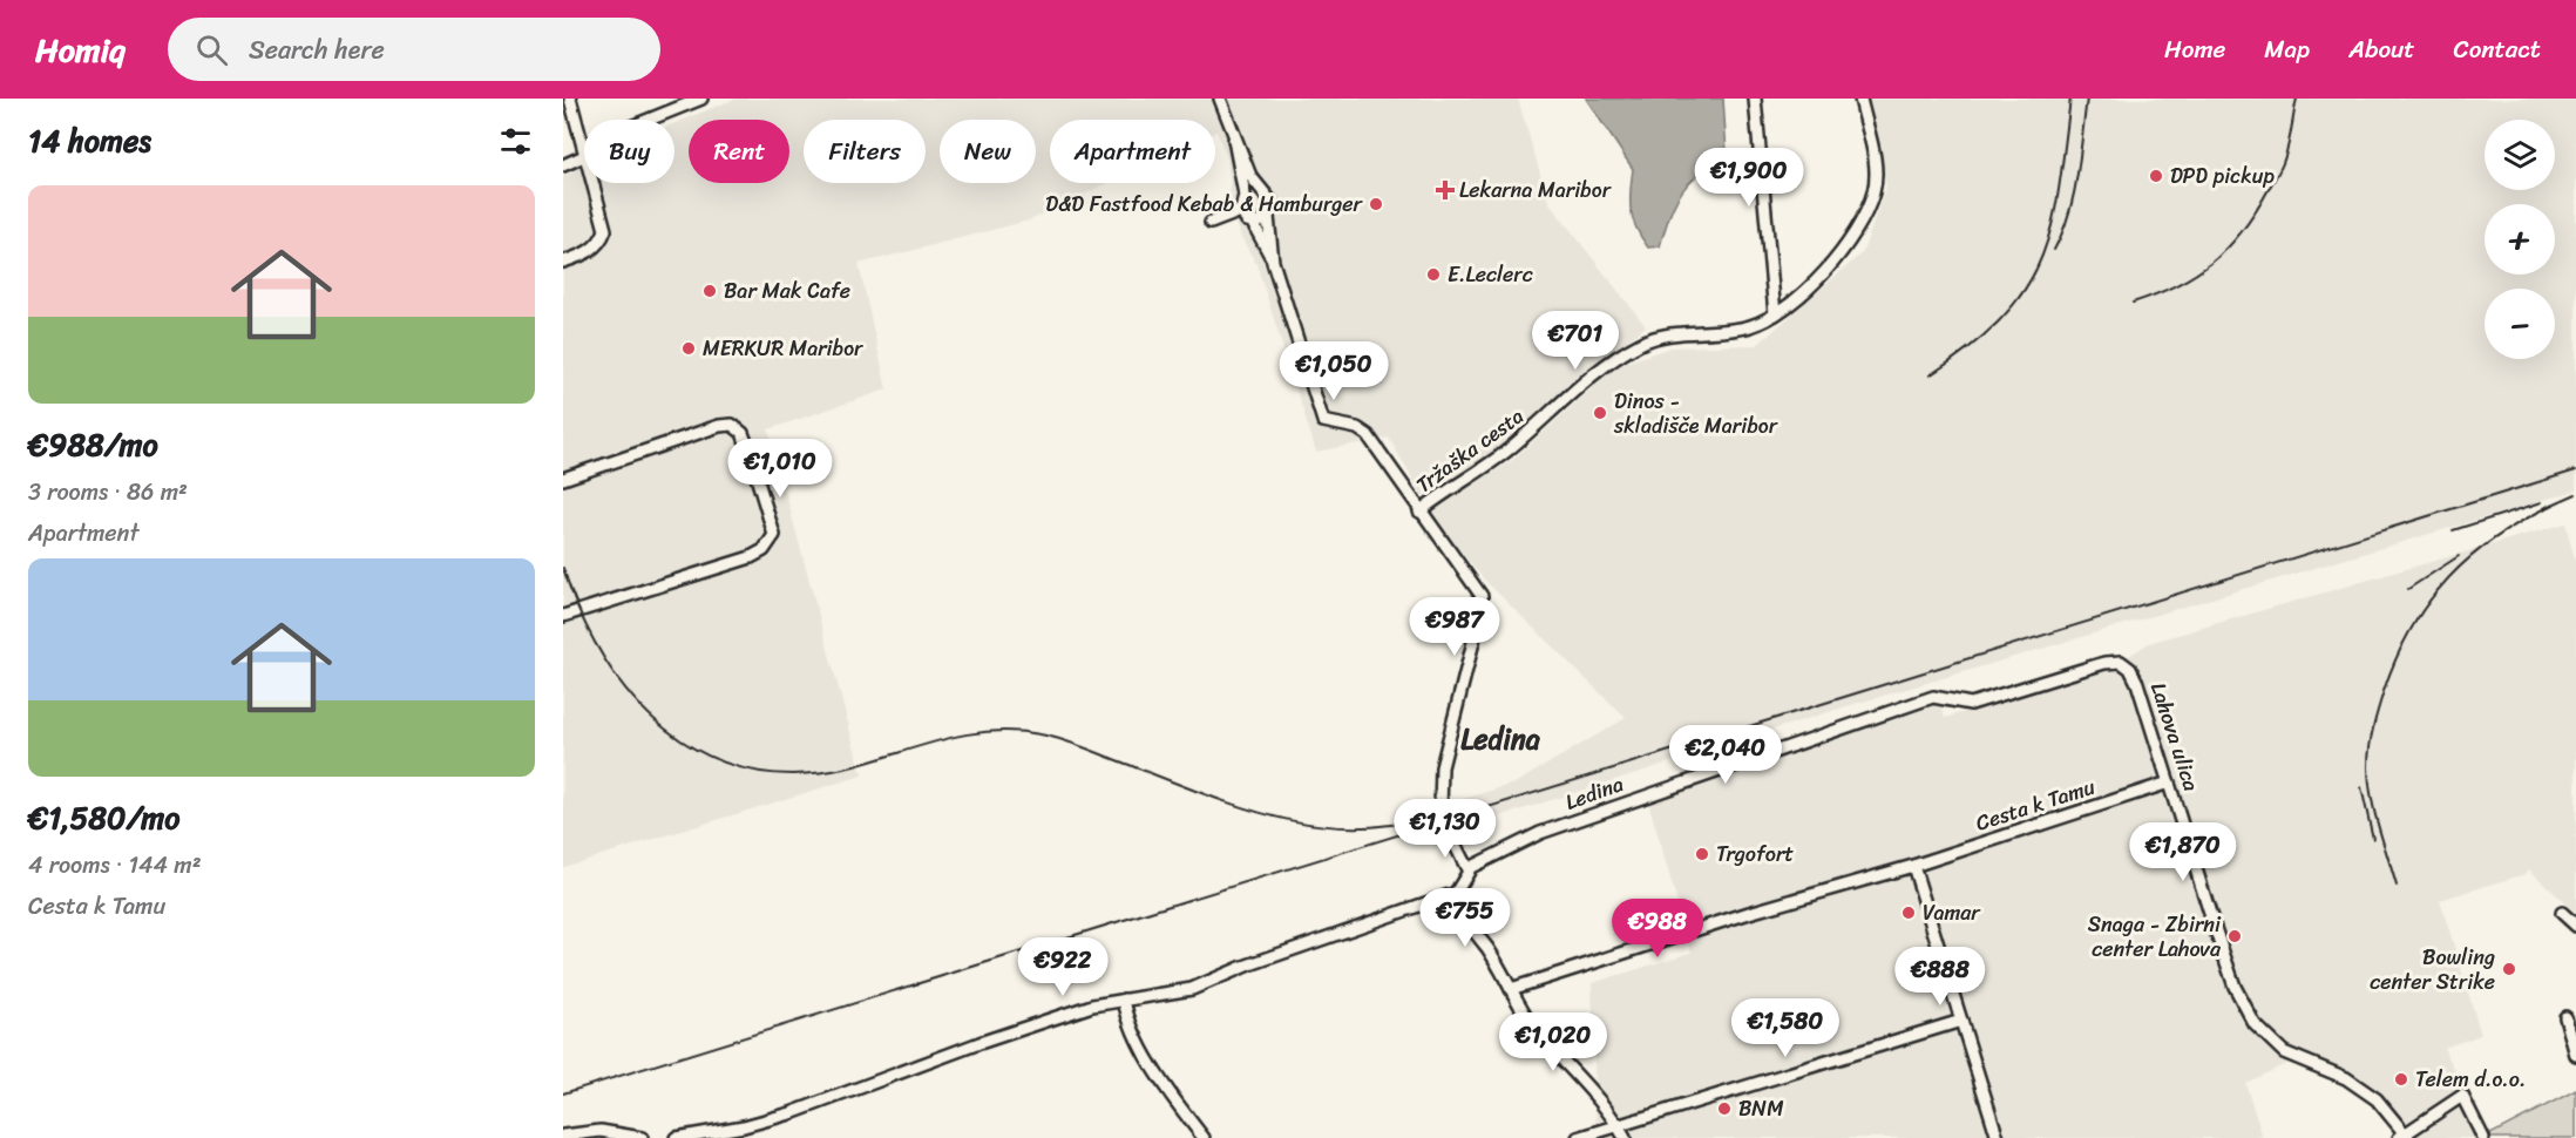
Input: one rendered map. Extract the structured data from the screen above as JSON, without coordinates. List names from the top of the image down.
{
  "streets": {
    "street": [
      "Tržaška cesta",
      "Lahova ulica",
      "Ledina",
      "Cesta k Tamu"
    ]
  },
  "crossings": [
    ["Lahova ulica", "Ledina"],
    ["Lahova ulica", "Cesta k Tamu"]
  ],
  "districts": ["Ledina"],
  "places": {
    "other": [
      "DPD pickup",
      "D&D Fastfood Kebab & Hamburger",
      "E.Leclerc",
      "Bar Mak Cafe",
      "MERKUR Maribor",
      "Dinos - skladišče Maribor",
      "Trgofort",
      "Vamar",
      "Snaga - Zbirni center Lahova",
      "Bowling center Strike",
      "Telem d.o.o.",
      "BNM"
    ],
    "health": ["Lekarna Maribor"]
  },
  "page": {
    "header": "Homiq",
    "search": "Search here",
    "nav": [
      "Home",
      "Map",
      "About",
      "Contact"
    ],
    "heading": "14 homes",
    "map_buttons": ["+", "−"],
    "chip": [
      "Buy",
      "Rent",
      "Filters",
      "New",
      "Apartment"
    ],
    "price": [
      "€1,900",
      "€701",
      "€1,050",
      "€1,010",
      "€987",
      "€2,040",
      "€1,130",
      "€1,870",
      "€755",
      "€988",
      "€922",
      "€888",
      "€1,580",
      "€1,020"
    ],
    "list": [
      {
        "name": "€988/mo",
        "note": "3 rooms · 86 m² · Apartment"
      },
      {
        "name": "€1,580/mo",
        "note": "4 rooms · 144 m² · Cesta k Tamu"
      }
    ]
  }
}
